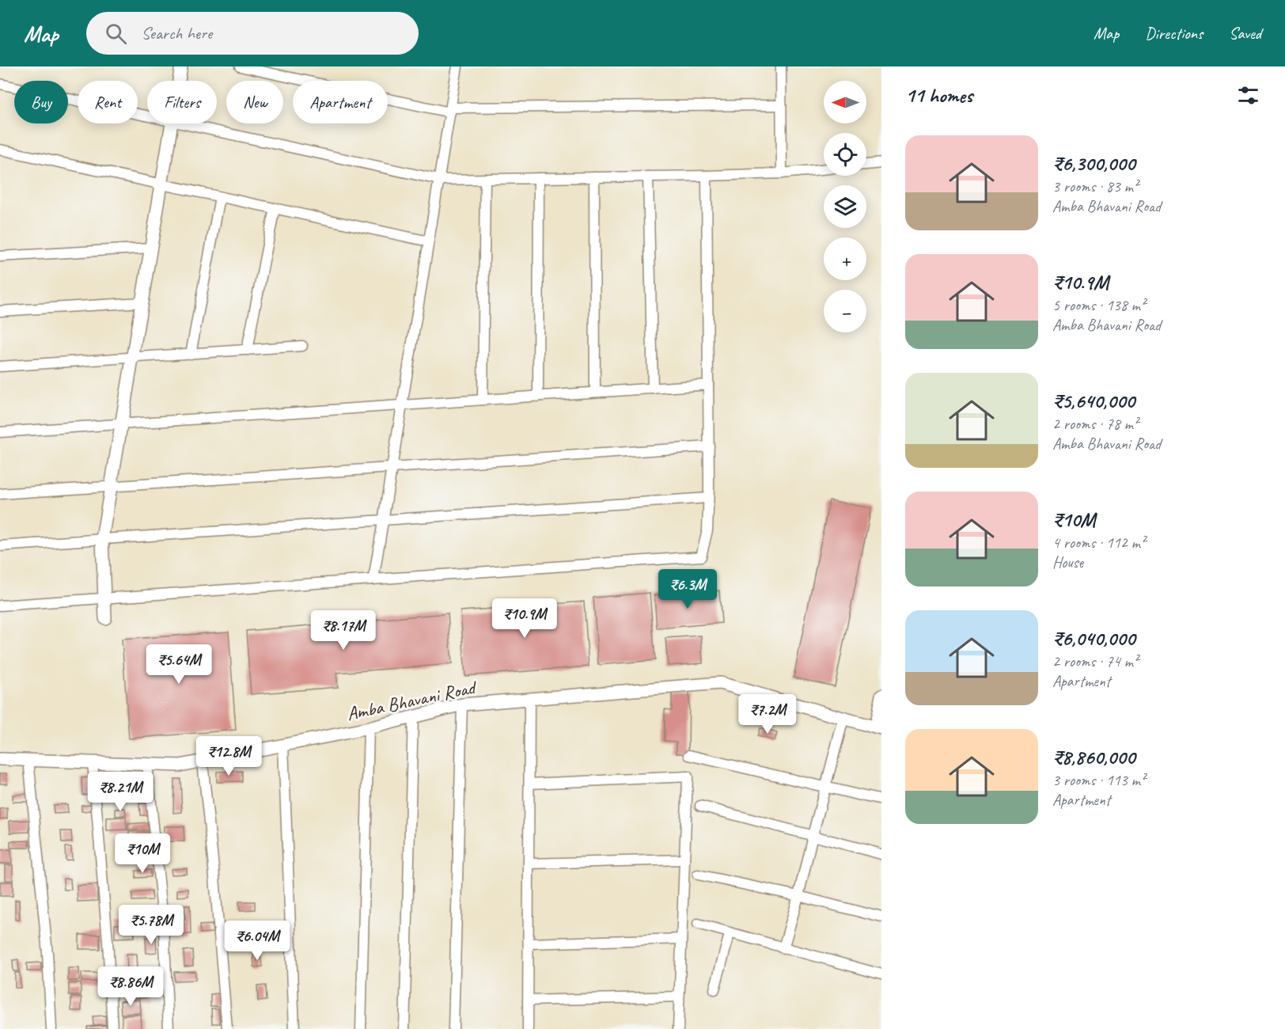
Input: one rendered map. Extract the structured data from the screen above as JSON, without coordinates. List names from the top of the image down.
{
  "streets": {
    "street": ["Amba Bhavani Road"]
  },
  "north": "left",
  "page": {
    "header": "Map",
    "search": "Search here",
    "nav": ["Map", "Directions", "Saved"],
    "heading": "11 homes",
    "map_buttons": ["+", "−"],
    "chip": [
      "Buy",
      "Rent",
      "Filters",
      "New",
      "Apartment"
    ],
    "list": [
      {
        "name": "₹6,300,000",
        "note": "3 rooms · 83 m² · Amba Bhavani Road"
      },
      {
        "name": "₹10.9M",
        "note": "5 rooms · 138 m² · Amba Bhavani Road"
      },
      {
        "name": "₹5,640,000",
        "note": "2 rooms · 78 m² · Amba Bhavani Road"
      },
      {
        "name": "₹10M",
        "note": "4 rooms · 112 m² · House"
      },
      {
        "name": "₹6,040,000",
        "note": "2 rooms · 74 m² · Apartment"
      },
      {
        "name": "₹8,860,000",
        "note": "3 rooms · 113 m² · Apartment"
      }
    ],
    "price": [
      "₹6.3M",
      "₹10.9M",
      "₹8.17M",
      "₹5.64M",
      "₹7.2M",
      "₹12.8M",
      "₹8.21M",
      "₹10M",
      "₹5.78M",
      "₹6.04M",
      "₹8.86M"
    ]
  }
}
